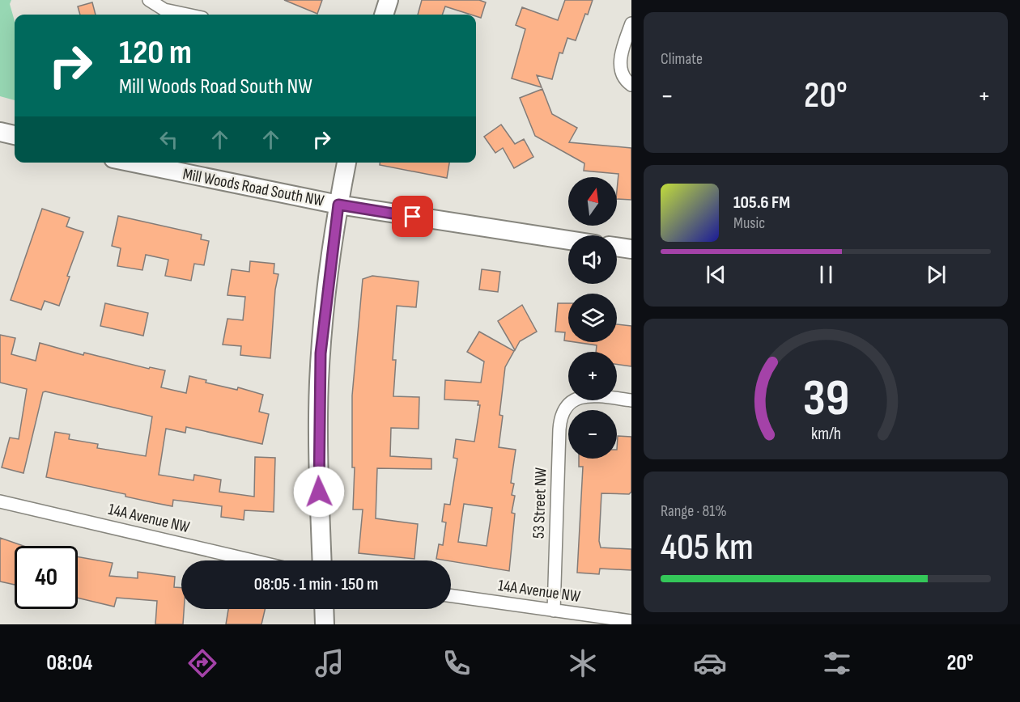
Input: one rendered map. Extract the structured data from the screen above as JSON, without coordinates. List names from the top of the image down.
{
  "streets": {
    "street": ["Mill Woods Road South NW", "53 Street NW", "14A Avenue NW"]
  },
  "crossings": [
    ["53 Street NW", "14A Avenue NW"]
  ],
  "north": "top",
  "page": {
    "tile": [
      "Climate",
      ["Range · 81%", "405 km"]
    ],
    "turn": ["120 m", "Mill Woods Road South NW"],
    "heat": ["−", "20°", "+"],
    "map_buttons": ["+", "−"],
    "song": ["105.6 FM", "Music"],
    "limit": "40",
    "trip": "08:05 · 1 min · 150 m",
    "tabs": ["08:04", "20°"],
    "gauge": ["39", "km/h"]
  }
}
